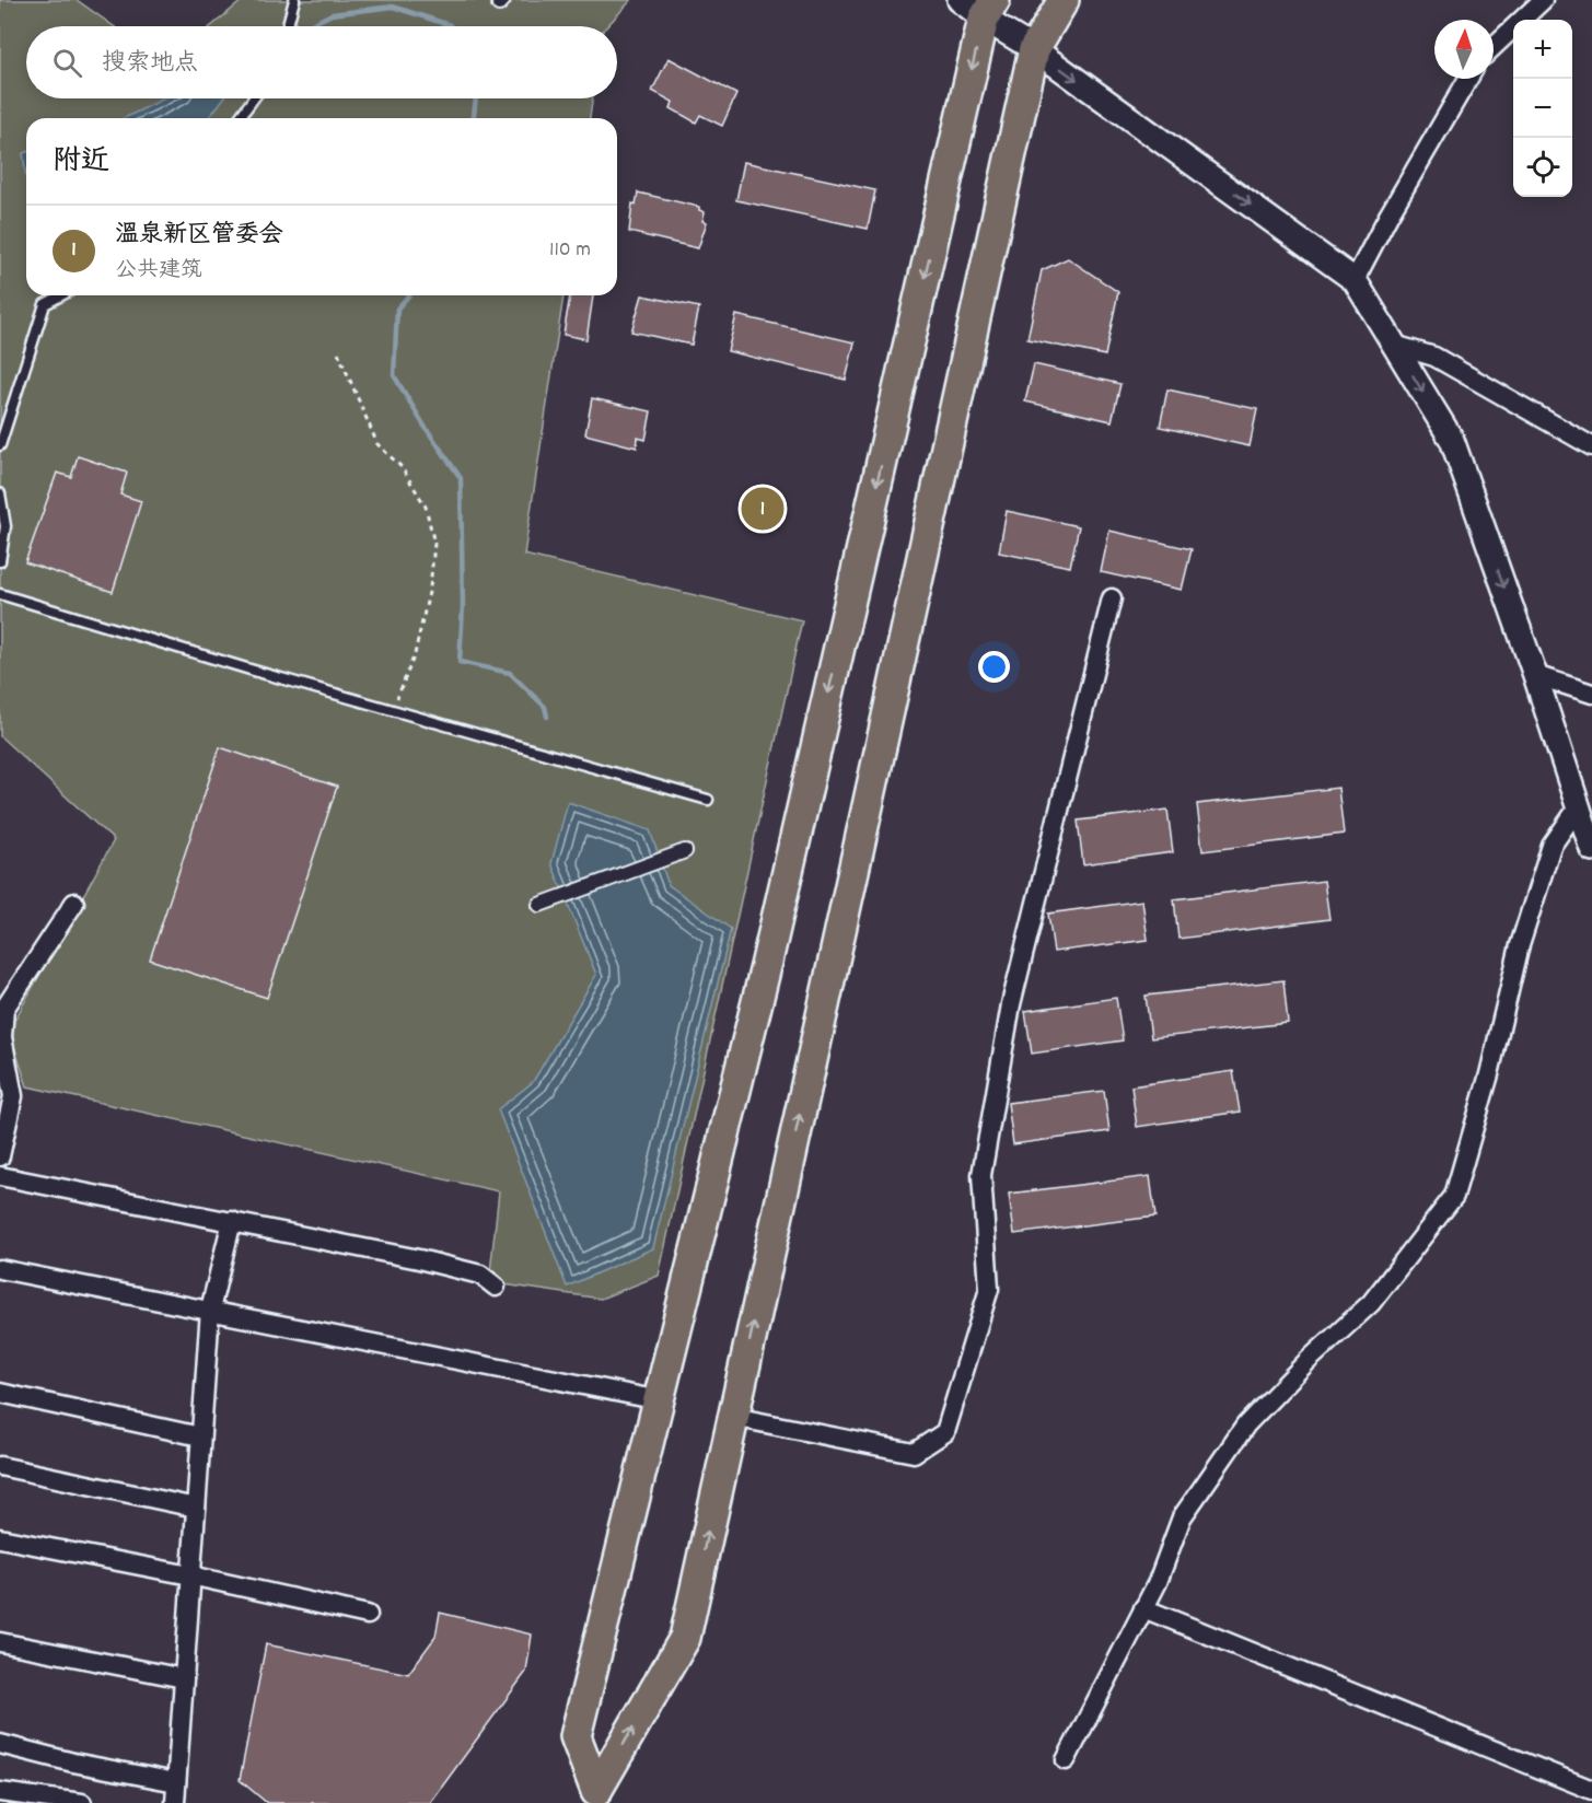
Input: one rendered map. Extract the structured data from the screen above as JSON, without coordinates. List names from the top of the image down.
{
  "north": "top",
  "page": {
    "map_buttons": ["+", "−"],
    "search": "搜索地点",
    "heading": "附近",
    "list": [
      {
        "mark": "1",
        "name": "温泉新区管委会",
        "note": "公共建筑",
        "value": "110 m"
      }
    ],
    "pins": "1"
  }
}
